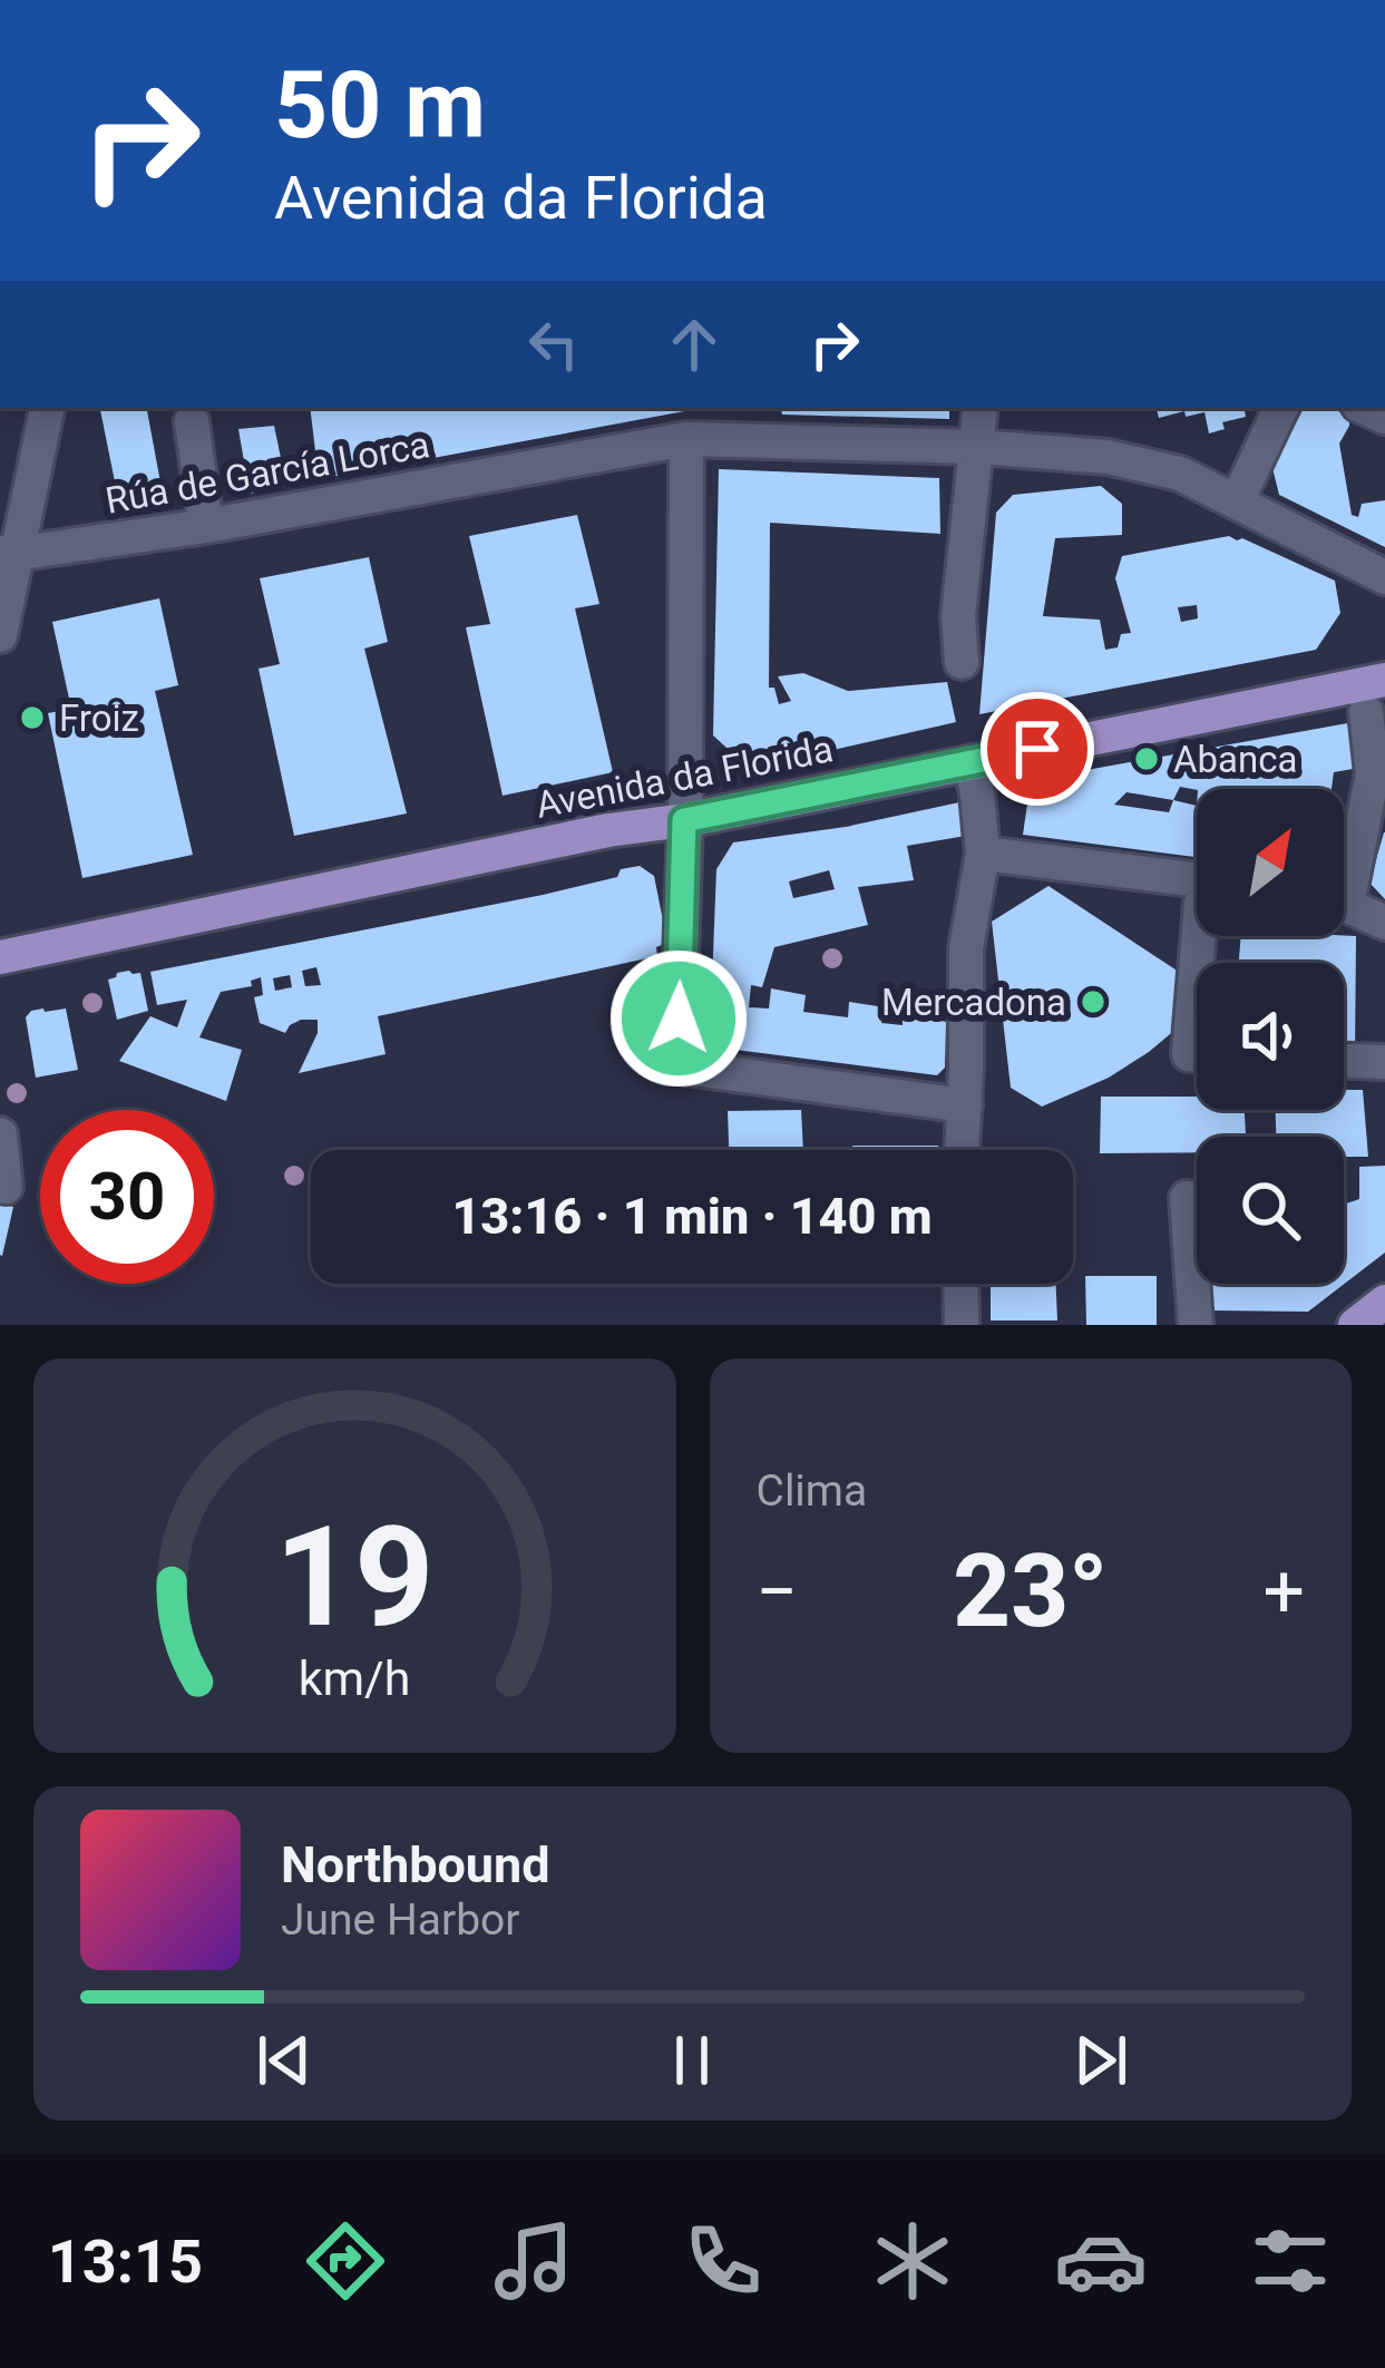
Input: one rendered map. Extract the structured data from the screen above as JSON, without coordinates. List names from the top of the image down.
{
  "streets": {
    "main road": ["Avenida da Florida"],
    "street": ["Rúa de García Lorca"]
  },
  "places": ["Froiz", "Abanca", "Mercadona"],
  "north": "top right",
  "page": {
    "turn": ["50 m", "Avenida da Florida"],
    "limit": "30",
    "trip": "13:16 · 1 min · 140 m",
    "tile": "Clima",
    "heat": ["−", "23°", "+"],
    "song": ["Northbound", "June Harbor"],
    "tabs": "13:15",
    "gauge": ["19", "km/h"]
  }
}
